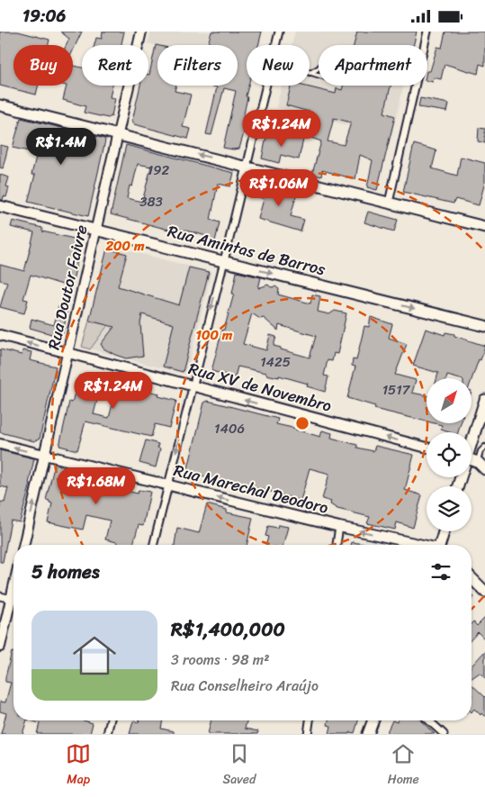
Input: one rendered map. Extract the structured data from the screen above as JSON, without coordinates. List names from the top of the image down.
{
  "streets": {
    "main road": ["Rua Amintas de Barros"],
    "street": ["Rua Doutor Faivre", "Rua XV de Novembro", "Rua Marechal Deodoro"]
  },
  "crossings": [
    ["Rua Amintas de Barros", "Rua Doutor Faivre"],
    ["Rua Doutor Faivre", "Rua XV de Novembro"],
    ["Rua Doutor Faivre", "Rua Marechal Deodoro"]
  ],
  "one_way": ["Rua Amintas de Barros", "Rua XV de Novembro", "Rua Marechal Deodoro"],
  "house_numbers": [
    "192",
    "383",
    "1425",
    "1517",
    "1406"
  ],
  "north": "top right",
  "page": {
    "status": "19:06",
    "chip": [
      "Buy",
      "Rent",
      "Filters",
      "New",
      "Apartment"
    ],
    "price": [
      "R$1.24M",
      "R$1.4M",
      "R$1.06M",
      "R$1.24M",
      "R$1.68M"
    ],
    "heading": "5 homes",
    "list": [
      {
        "name": "R$1,400,000",
        "note": "3 rooms · 98 m² · Rua Conselheiro Araújo"
      }
    ],
    "tabs": ["Map", "Saved", "Home"]
  },
  "rings": ["200 m", "100 m"]
}
